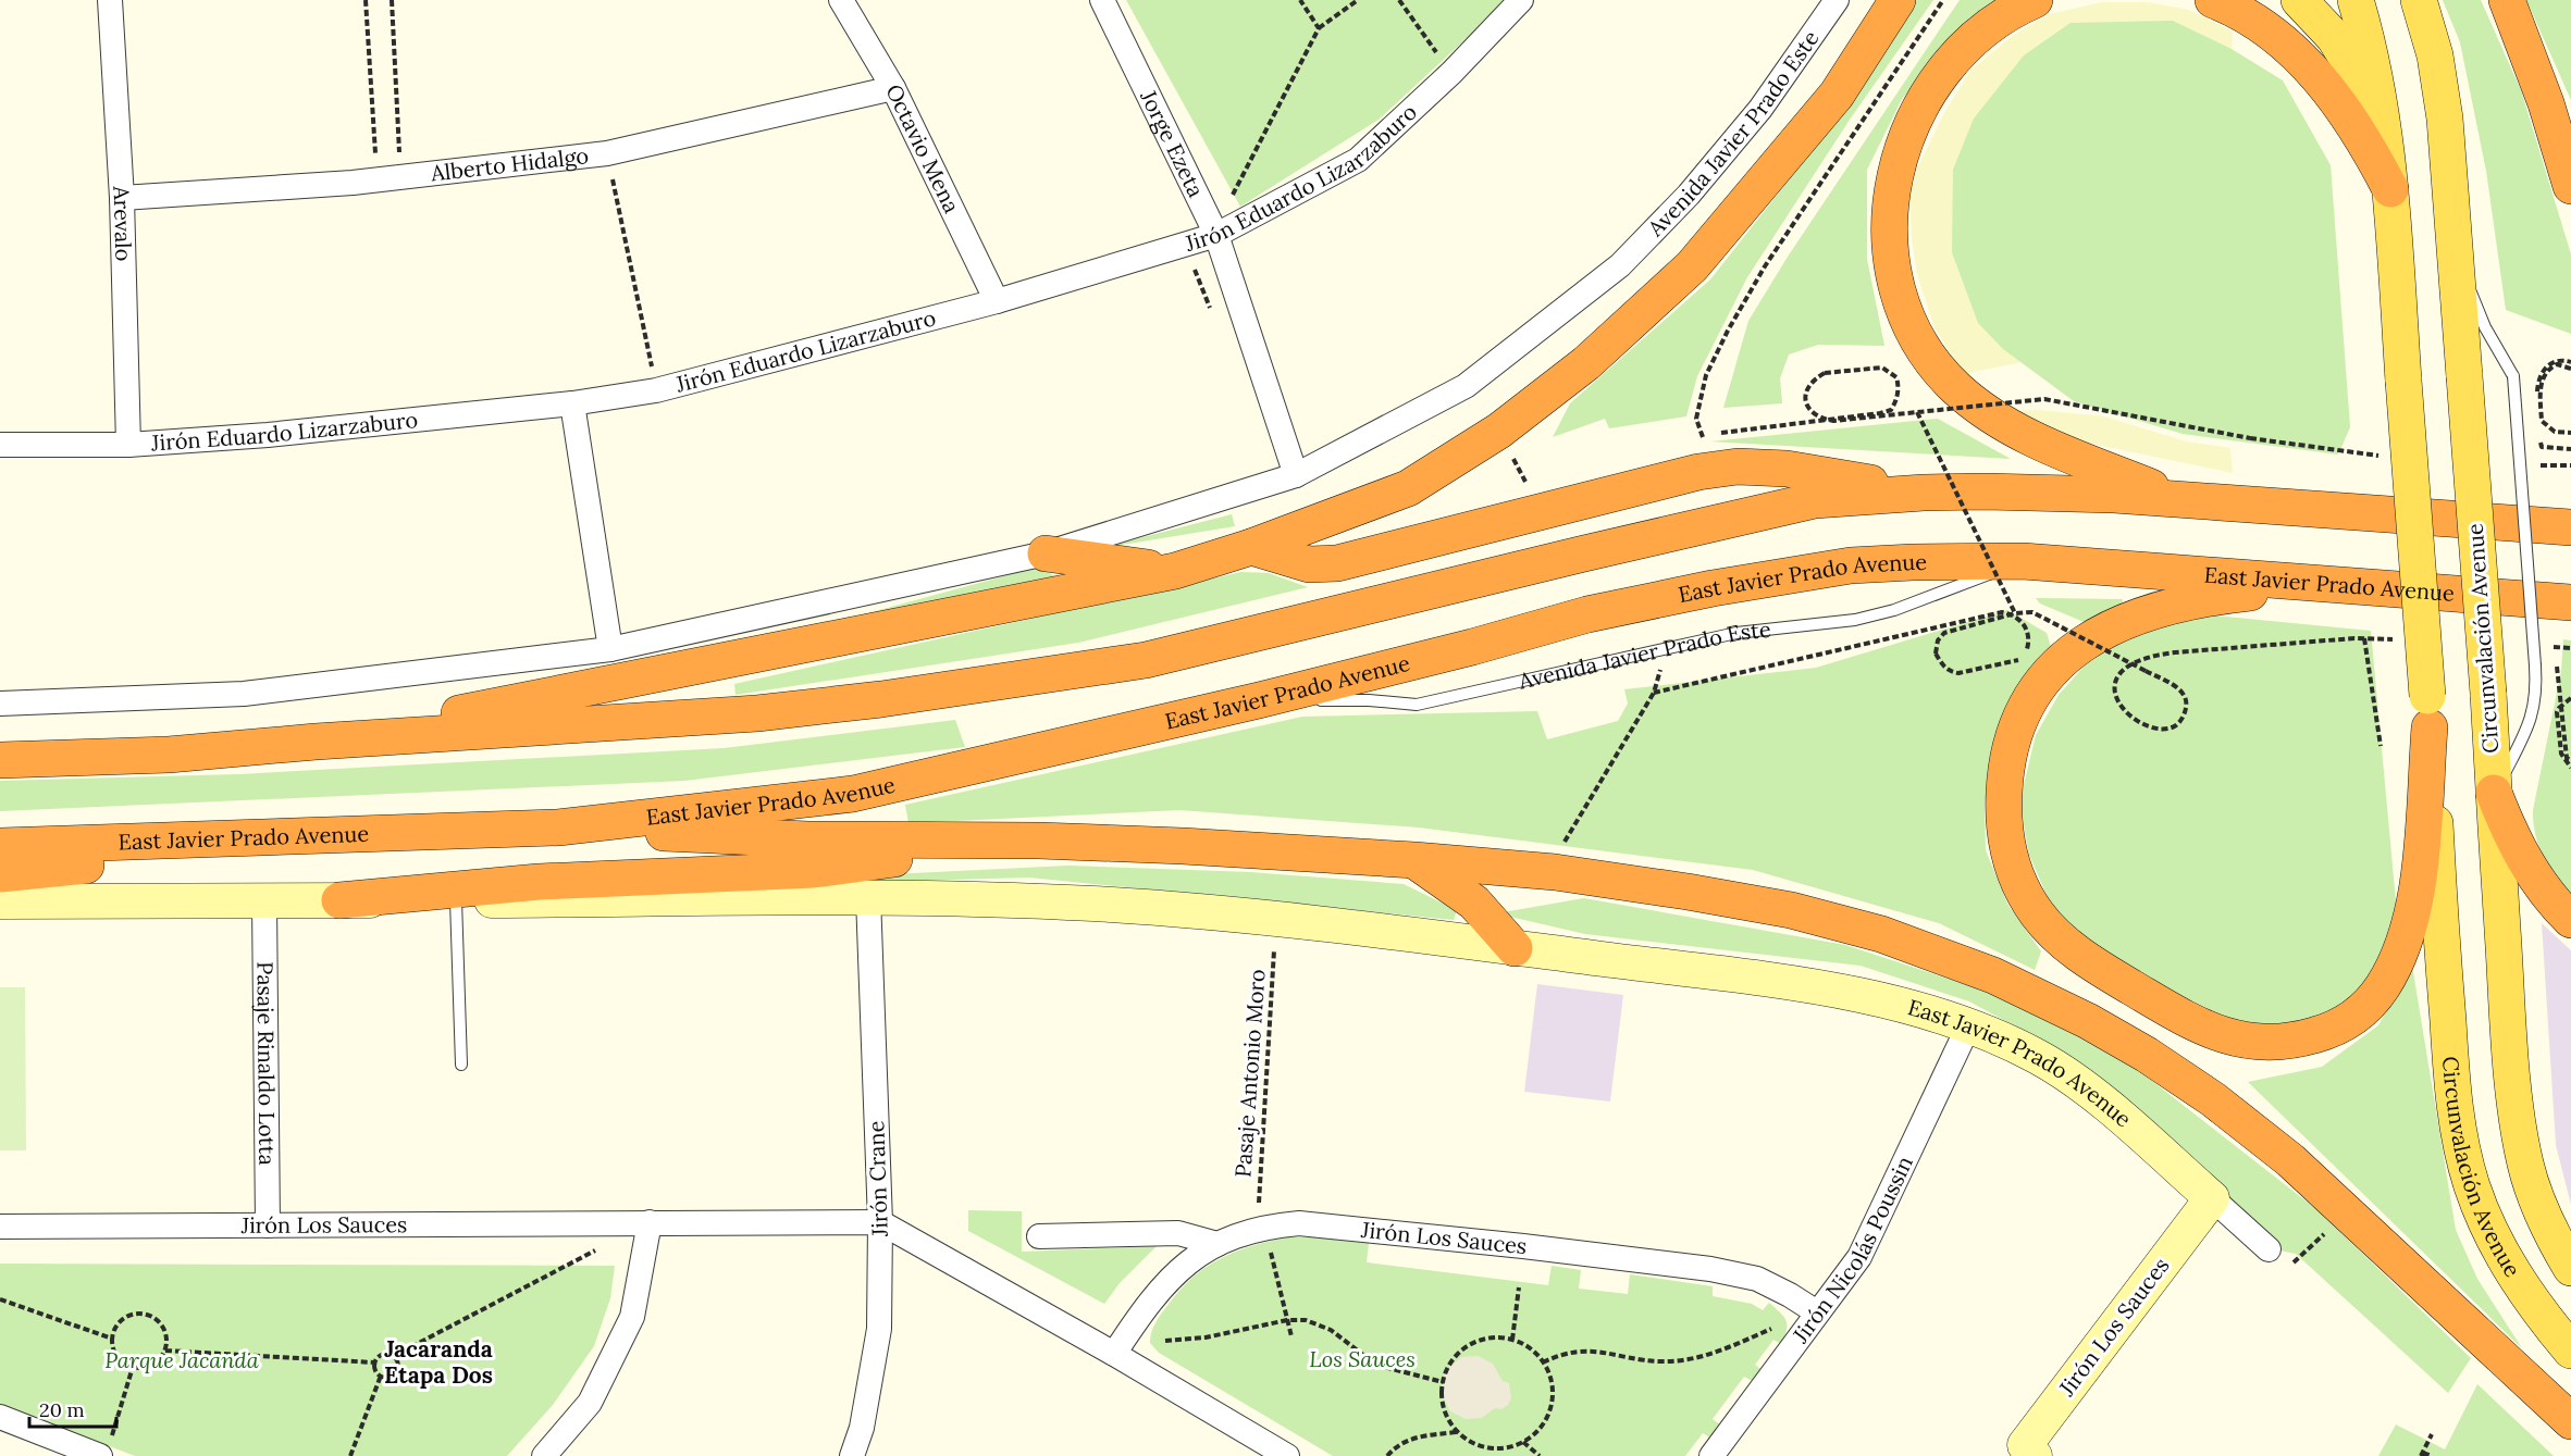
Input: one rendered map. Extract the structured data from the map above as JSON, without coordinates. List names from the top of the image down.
{
  "streets": {
    "highway": ["East Javier Prado Avenue"],
    "main road": ["Circunvalación Avenue"],
    "street": [
      "Avenida Javier Prado Este",
      "Jorge Ezeta",
      "Octavio Mena",
      "Alberto Hidalgo",
      "Jirón Eduardo Lizarzaburo",
      "Arevalo",
      "Pasaje Rinaldo Lotta",
      "Jirón Crane",
      "Jirón Los Sauces",
      "Jirón Nicolás Poussin"
    ],
    "path": ["Pasaje Antonio Moro"]
  },
  "crossings": [
    ["Avenida Javier Prado Este", "Jorge Ezeta"],
    ["Avenida Javier Prado Este", "East Javier Prado Avenue"],
    ["Jorge Ezeta", "Jirón Eduardo Lizarzaburo"],
    ["Octavio Mena", "Alberto Hidalgo"],
    ["Octavio Mena", "Jirón Eduardo Lizarzaburo"],
    ["Alberto Hidalgo", "Arevalo"],
    ["Jirón Eduardo Lizarzaburo", "Arevalo"],
    ["East Javier Prado Avenue", "Pasaje Rinaldo Lotta"],
    ["East Javier Prado Avenue", "Jirón Crane"],
    ["East Javier Prado Avenue", "Jirón Los Sauces"],
    ["East Javier Prado Avenue", "Jirón Nicolás Poussin"],
    ["Pasaje Rinaldo Lotta", "Jirón Los Sauces"],
    ["Jirón Crane", "Jirón Los Sauces"],
    ["Jirón Los Sauces", "Jirón Nicolás Poussin"]
  ],
  "districts": ["Jacaranda Etapa Dos"],
  "parks": ["Los Sauces", "Parque Jacanda"],
  "scale_bar": "20 m"
}
